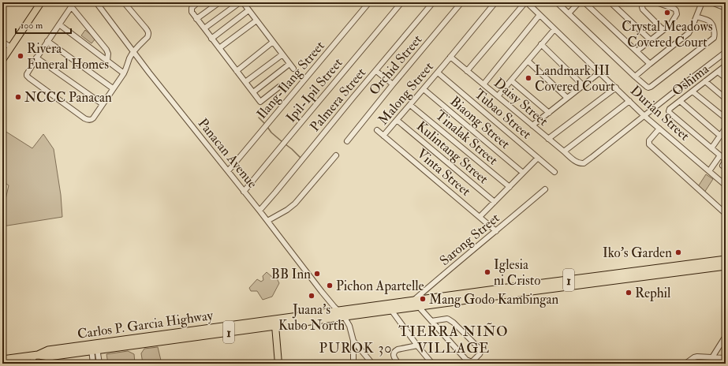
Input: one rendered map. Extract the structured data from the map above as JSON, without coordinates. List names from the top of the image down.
{
  "streets": {
    "highway": ["1", "Carlos P. Garcia Highway"],
    "street": [
      "Orchid Street",
      "Ilang-Ilang Street",
      "Oshima",
      "Ipil-Ipil Street",
      "Malong Street",
      "Palmera Street",
      "Daisy Street",
      "Durian Street",
      "Tubao Street",
      "Biaong Street",
      "Tinalak Street",
      "Kulintang Street",
      "Panacan Avenue",
      "Vinta Street",
      "Sarong Street"
    ]
  },
  "crossings": [
    ["Ilang-Ilang Street", "Panacan Avenue"],
    ["Ipil-Ipil Street", "Panacan Avenue"],
    ["Malong Street", "Daisy Street"],
    ["Malong Street", "Tubao Street"],
    ["Malong Street", "Biaong Street"],
    ["Malong Street", "Tinalak Street"],
    ["Malong Street", "Kulintang Street"],
    ["Malong Street", "Vinta Street"],
    ["Palmera Street", "Panacan Avenue"],
    ["Daisy Street", "Durian Street"],
    ["Panacan Avenue", "Carlos P. Garcia Highway"],
    ["Vinta Street", "Sarong Street"],
    ["Sarong Street", "Carlos P. Garcia Highway"]
  ],
  "districts": ["TIERRA NIÑO VILLAGE", "PUROK 30"],
  "places": [
    "Crystal Meadows Covered Court",
    "Rivera Funeral Homes",
    "Landmark III Covered Court",
    "NCCC Panacan",
    "Iko's Garden",
    "Iglesia ni Cristo",
    "BB Inn",
    "Pichon Apartelle",
    "Rephil",
    "Juana's Kubo North",
    "Mang Godo Kambingan"
  ],
  "scale_bar": "100 m"
}
